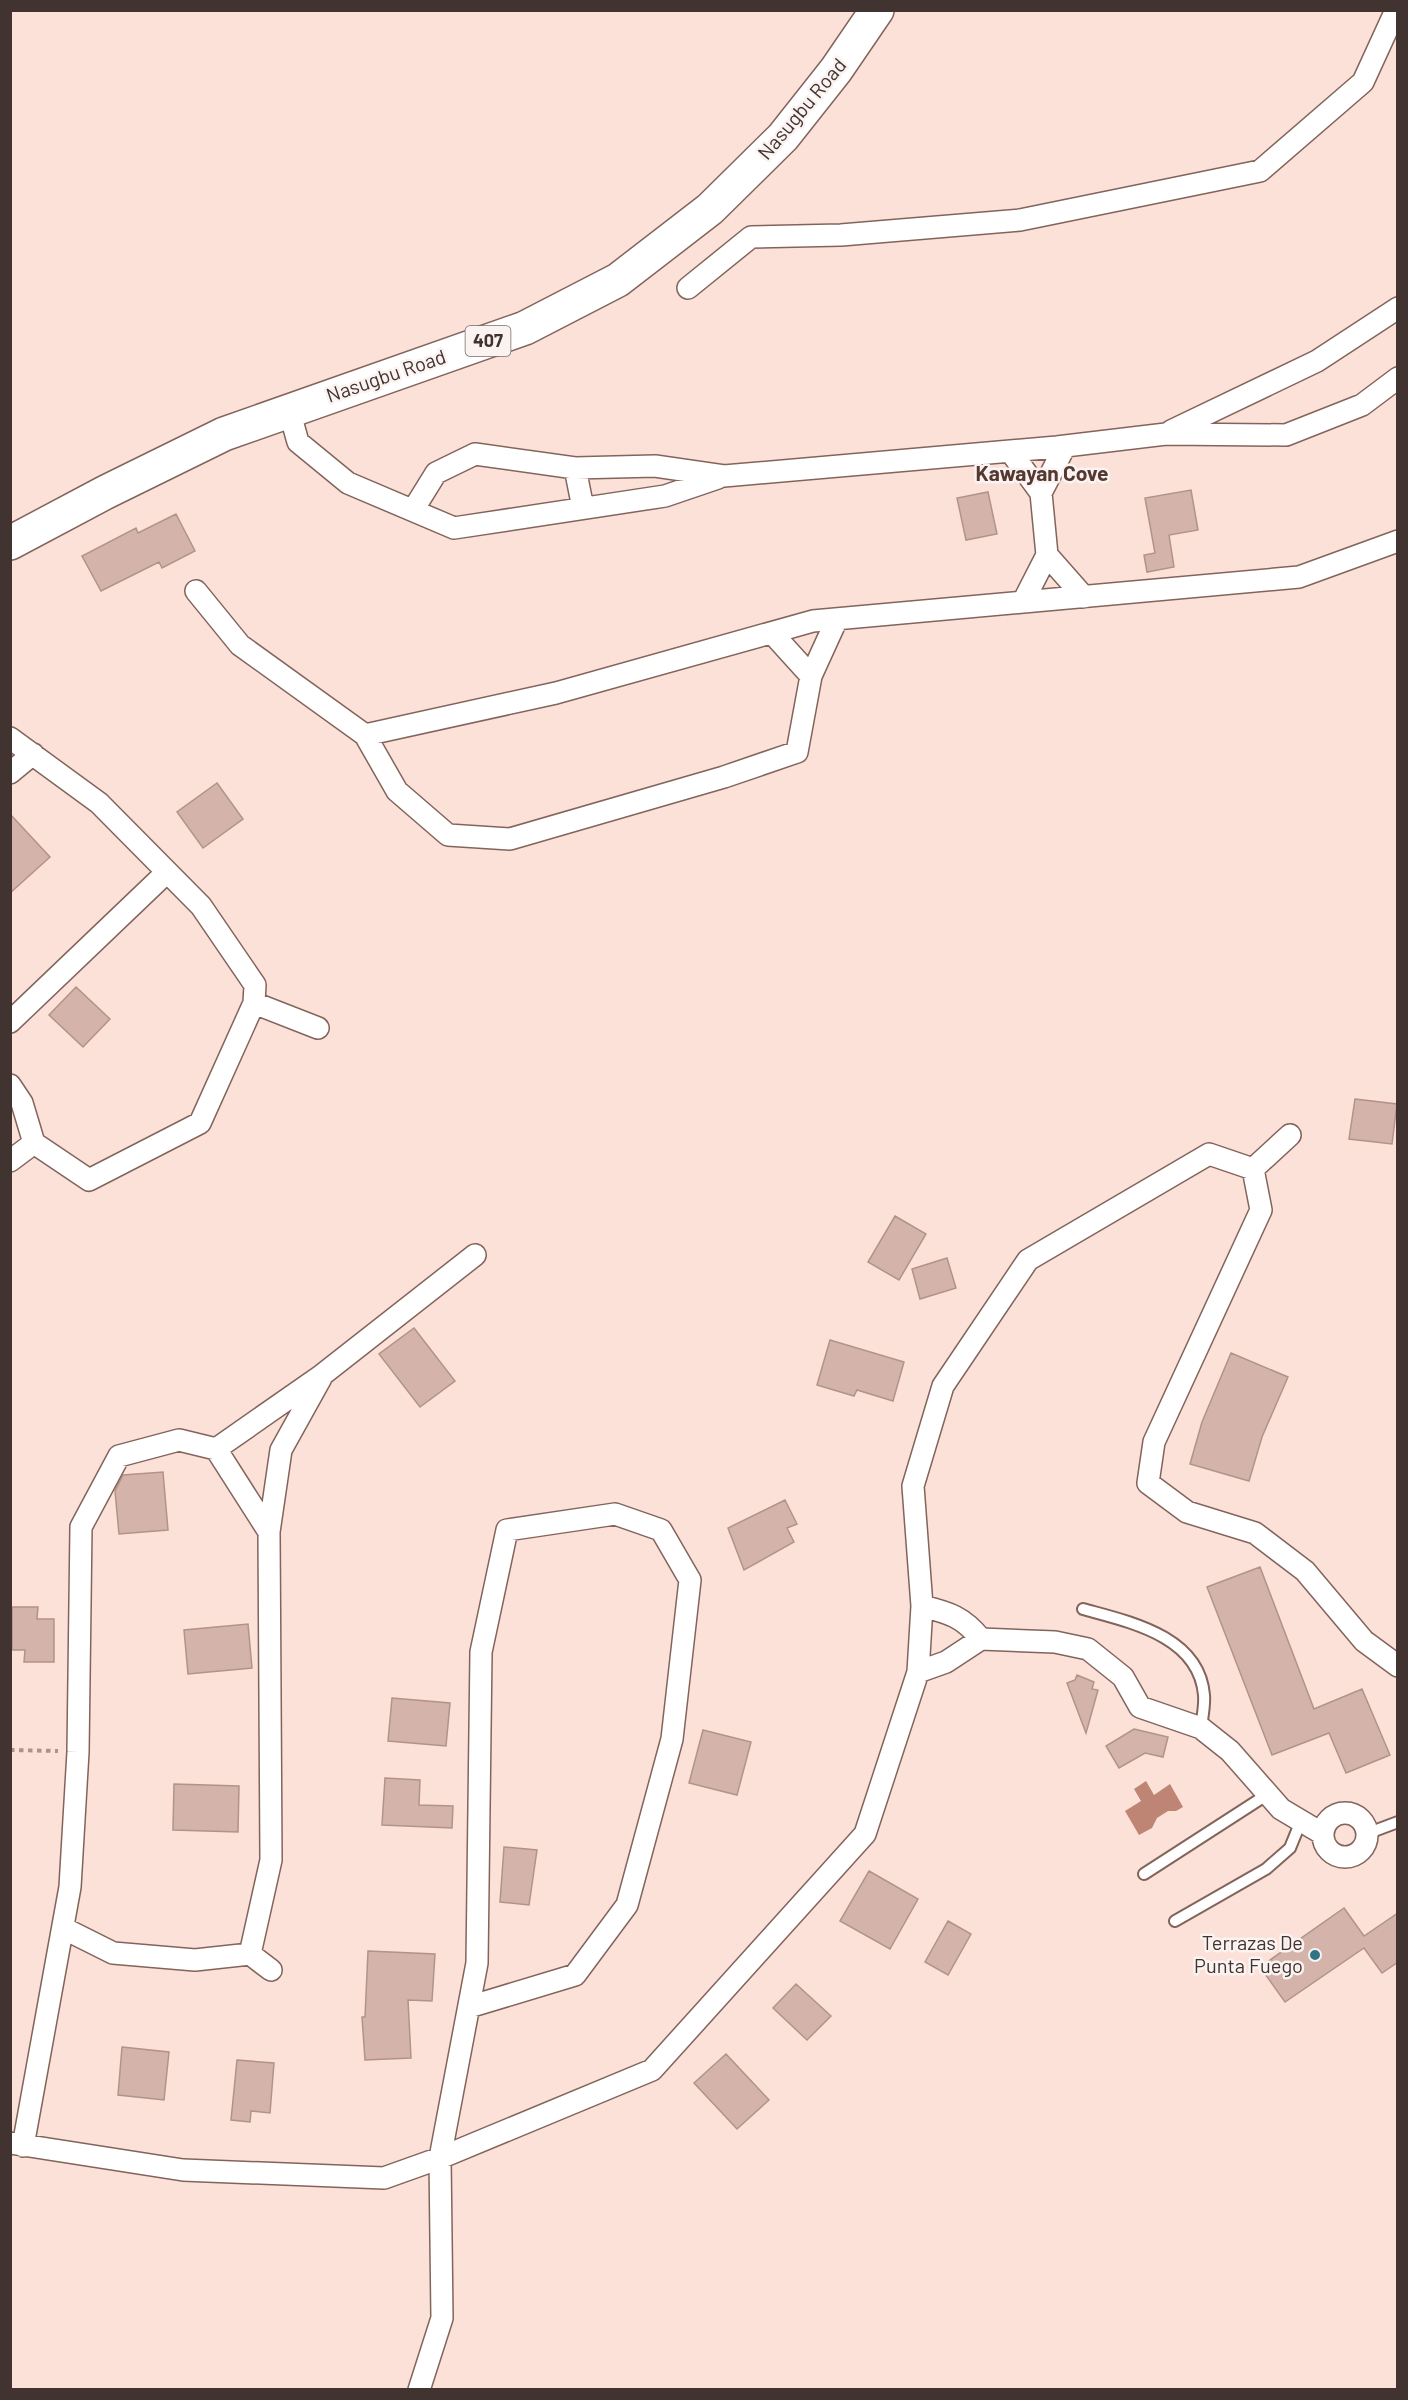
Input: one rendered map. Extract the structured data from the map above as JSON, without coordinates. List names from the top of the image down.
{
  "streets": {
    "main road": ["Nasugbu Road", "407"]
  },
  "districts": ["Kawayan Cove"],
  "places": ["Terrazas De Punta Fuego"]
}
